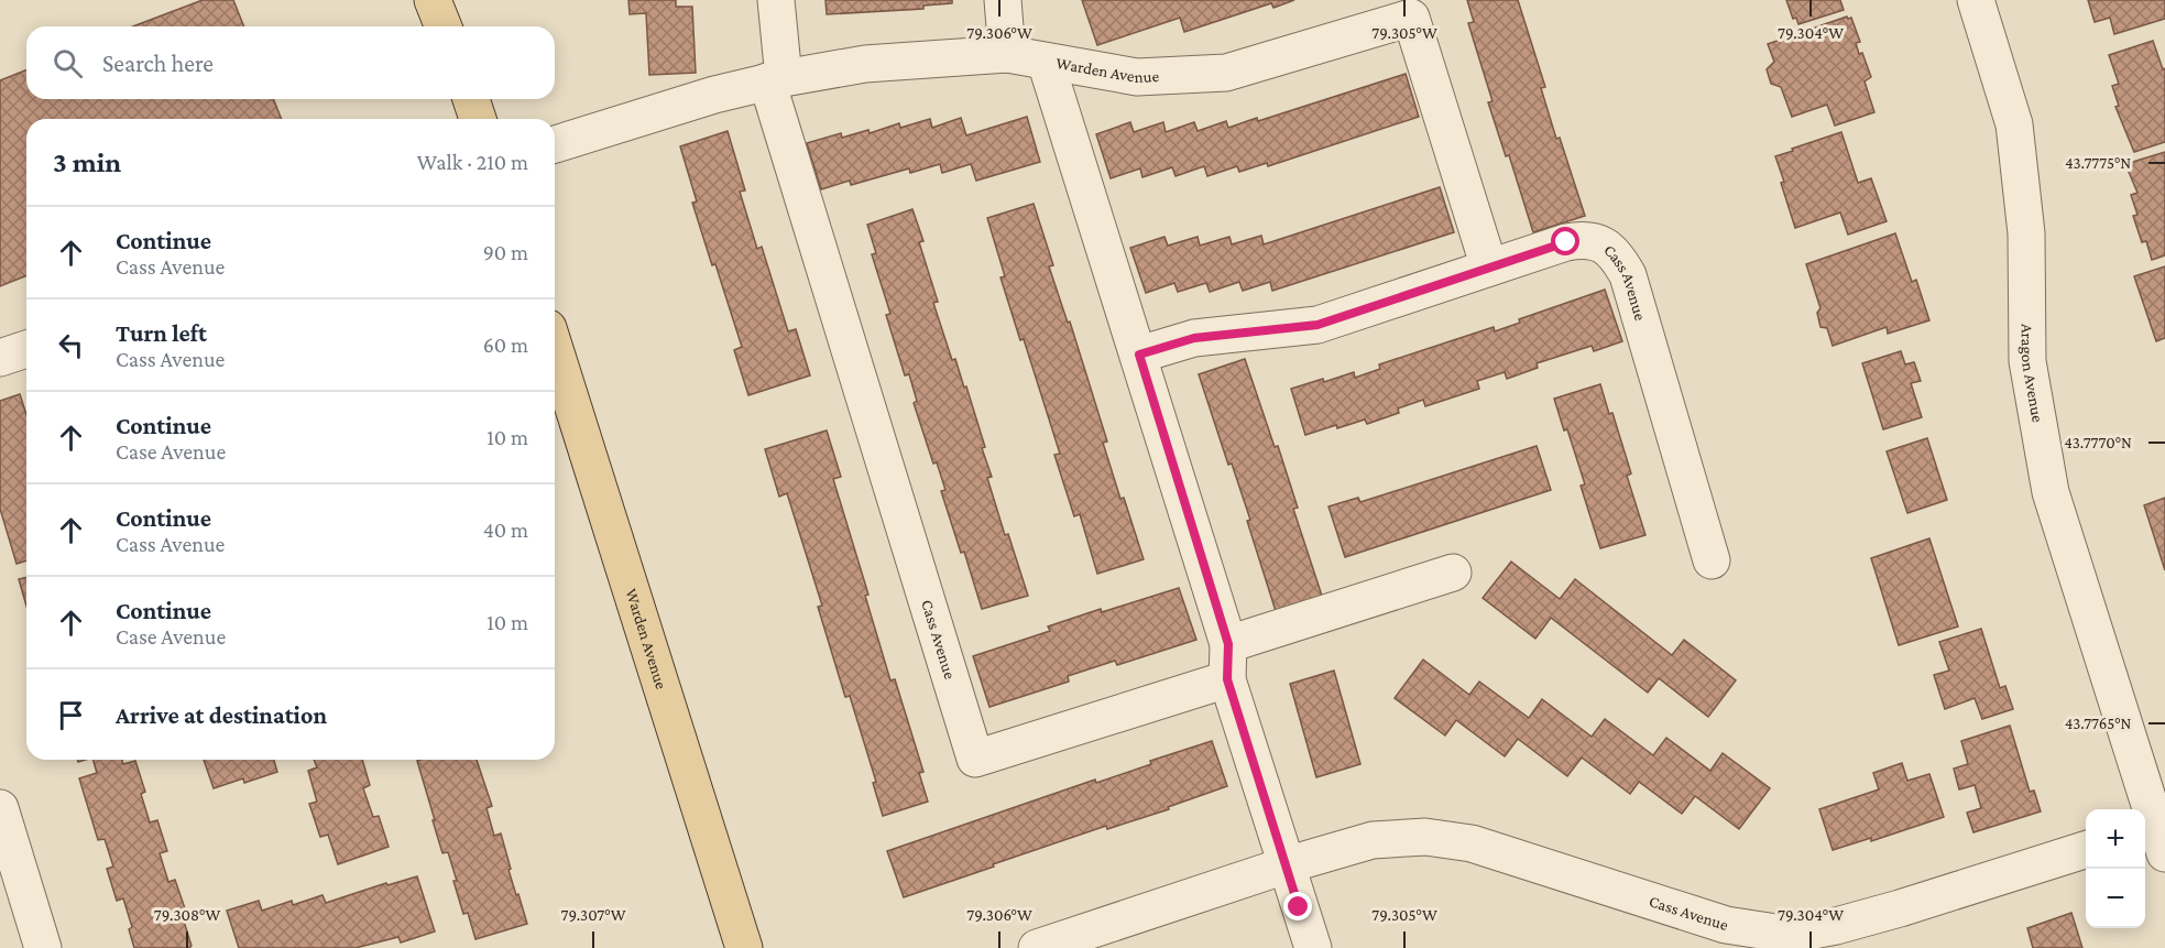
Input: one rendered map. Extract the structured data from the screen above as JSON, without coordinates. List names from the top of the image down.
{
  "streets": {
    "main road": ["Warden Avenue"],
    "street": ["Cass Avenue", "Aragon Avenue"]
  },
  "crossings": [
    ["Warden Avenue", "Cass Avenue"]
  ],
  "page": {
    "search": "Search here",
    "heading": ["3 min", "Walk · 210 m"],
    "list": [
      ["Continue", "Cass Avenue", "90 m"],
      ["Turn left", "Cass Avenue", "60 m"],
      ["Continue", "Case Avenue", "10 m"],
      ["Continue", "Cass Avenue", "40 m"],
      ["Continue", "Case Avenue", "10 m"],
      "Arrive at destination"
    ],
    "map_buttons": ["+", "−"]
  },
  "coordinates": [
    "79.306°W",
    "79.305°W",
    "79.304°W",
    "43.7775°N",
    "43.7770°N",
    "43.7765°N",
    "79.308°W",
    "79.307°W"
  ]
}
